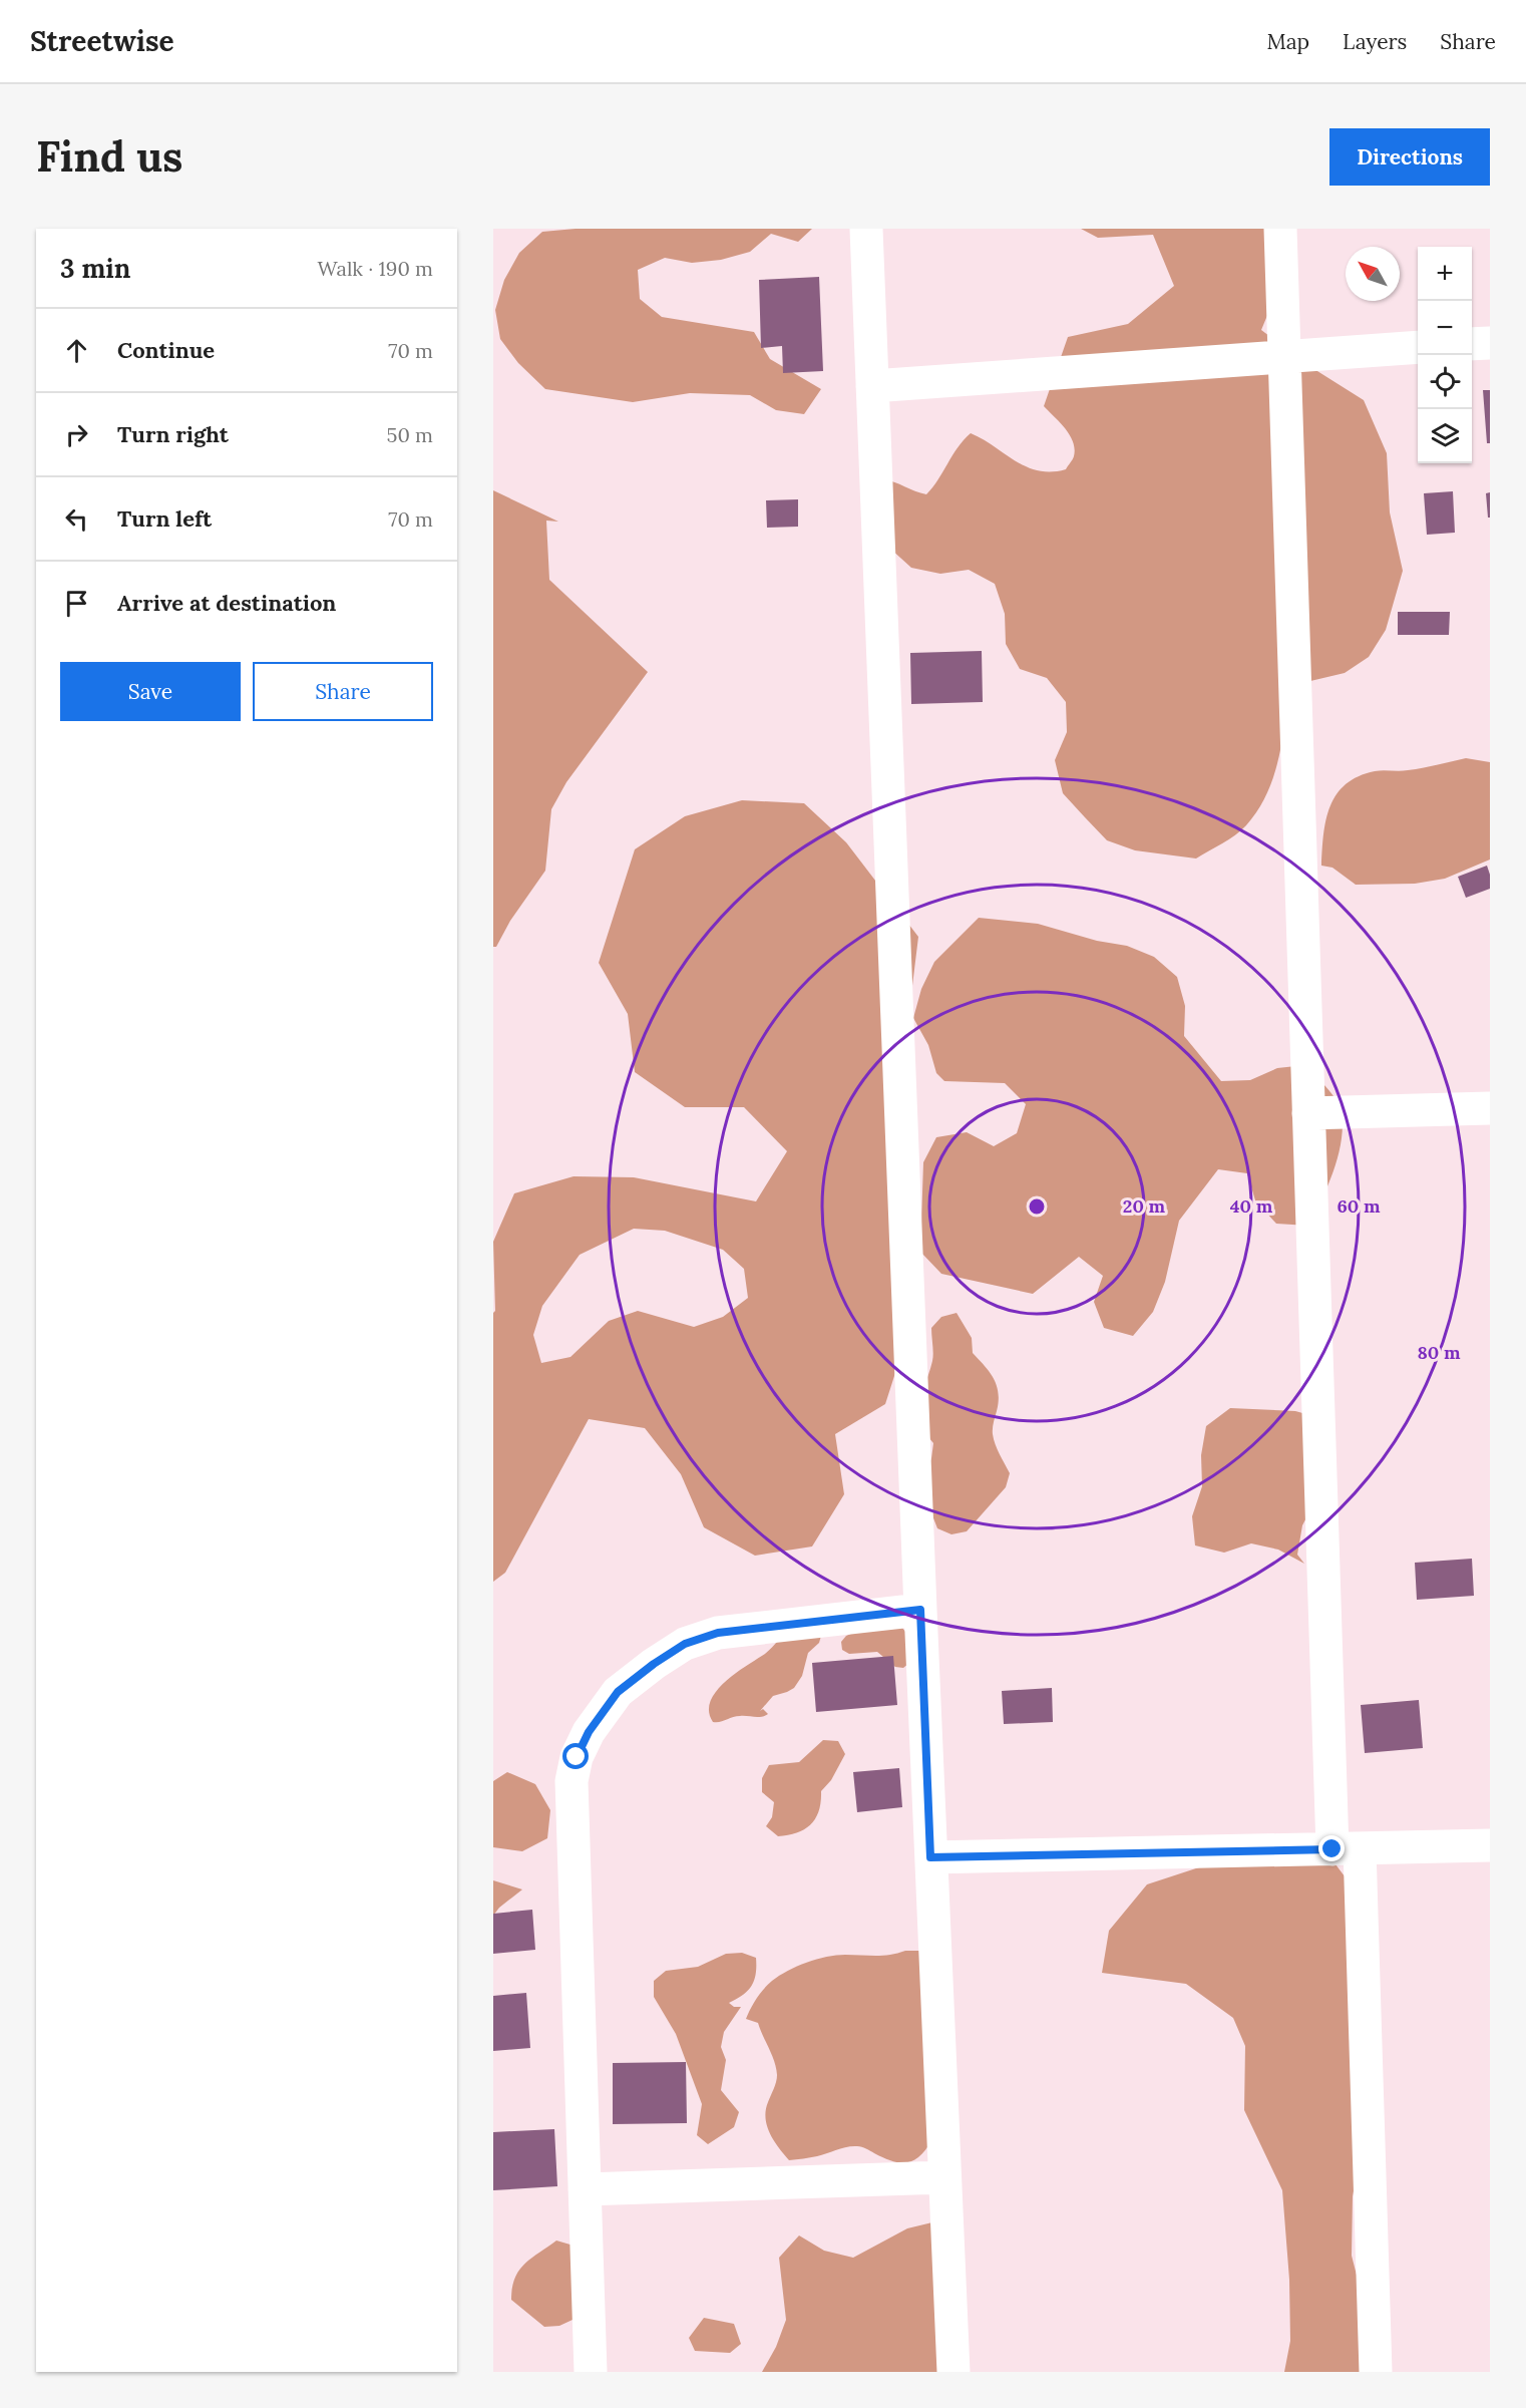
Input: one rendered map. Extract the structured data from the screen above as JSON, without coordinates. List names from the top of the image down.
{
  "north": "top left",
  "page": {
    "header": "Streetwise",
    "nav": ["Map", "Layers", "Share"],
    "buttons": [
      "Directions",
      ["Save", "Share"]
    ],
    "title": "Find us",
    "heading": ["3 min", "Walk · 190 m"],
    "map_buttons": ["+", "−"],
    "list": [
      ["Continue", "70 m"],
      ["Turn right", "50 m"],
      ["Turn left", "70 m"],
      "Arrive at destination"
    ]
  },
  "rings": [
    "20 m",
    "40 m",
    "60 m",
    "80 m"
  ]
}
